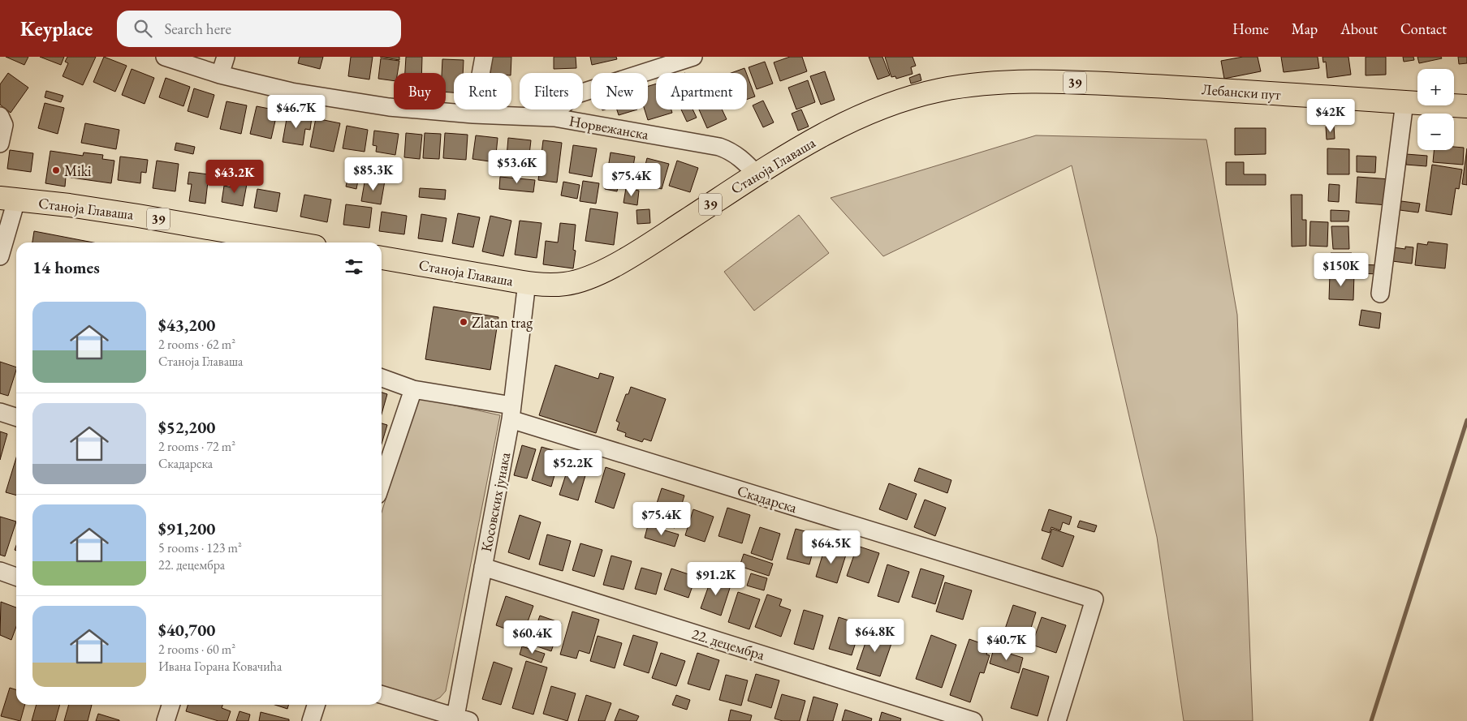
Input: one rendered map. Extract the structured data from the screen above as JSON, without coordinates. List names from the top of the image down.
{
  "streets": {
    "main road": ["39", "Лебански пут", "Станоја Главаша"],
    "street": [
      "Норвежанска",
      "Скадарска",
      "Косовских јунака",
      "22. децембра"
    ]
  },
  "crossings": [
    ["Лебански пут", "Станоја Главаша"],
    ["Норвежанска", "Станоја Главаша"],
    ["Станоја Главаша", "Косовских јунака"],
    ["Скадарска", "Косовских јунака"],
    ["Косовских јунака", "22. децембра"]
  ],
  "places": ["Miki", "Zlatan trag"],
  "page": {
    "header": "Keyplace",
    "search": "Search here",
    "nav": [
      "Home",
      "Map",
      "About",
      "Contact"
    ],
    "map_buttons": ["+", "−"],
    "chip": [
      "Buy",
      "Rent",
      "Filters",
      "New",
      "Apartment"
    ],
    "price": [
      "$46.7K",
      "$42K",
      "$53.6K",
      "$85.3K",
      "$43.2K",
      "$75.4K",
      "$150K",
      "$52.2K",
      "$75.4K",
      "$64.5K",
      "$91.2K",
      "$64.8K",
      "$60.4K",
      "$40.7K"
    ],
    "heading": "14 homes",
    "list": [
      {
        "name": "$43,200",
        "note": "2 rooms · 62 m² · Станоја Главаша"
      },
      {
        "name": "$52,200",
        "note": "2 rooms · 72 m² · Скадарска"
      },
      {
        "name": "$91,200",
        "note": "5 rooms · 123 m² · 22. децембра"
      },
      {
        "name": "$40,700",
        "note": "2 rooms · 60 m² · Ивана Горана Ковачића"
      }
    ]
  }
}
